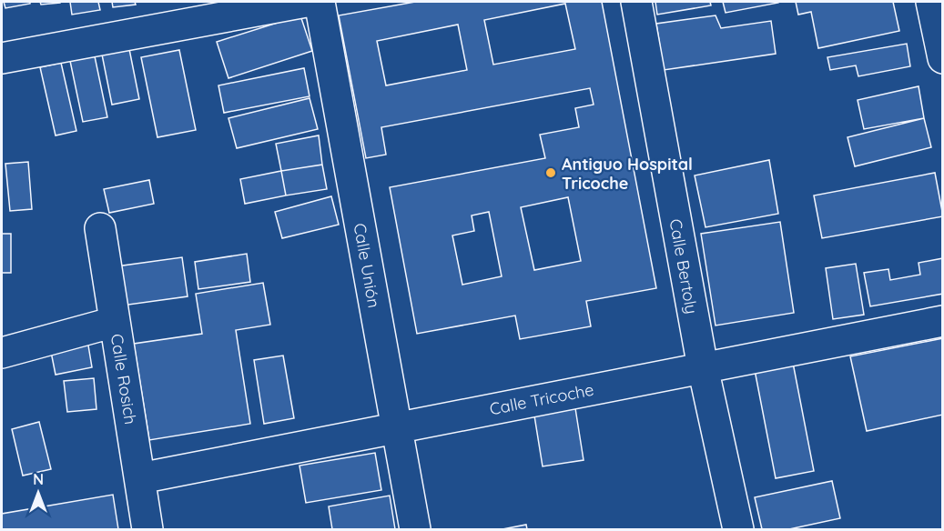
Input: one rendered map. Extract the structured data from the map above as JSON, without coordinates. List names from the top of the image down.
{
  "streets": {
    "street": [
      "Calle Unión",
      "Calle Bertoly",
      "Calle Rosich",
      "Calle Tricoche"
    ]
  },
  "crossings": [
    ["Calle Unión", "Calle Tricoche"],
    ["Calle Bertoly", "Calle Tricoche"],
    ["Calle Rosich", "Calle Tricoche"]
  ],
  "places": ["Antiguo Hospital Tricoche"],
  "north": "top"
}
